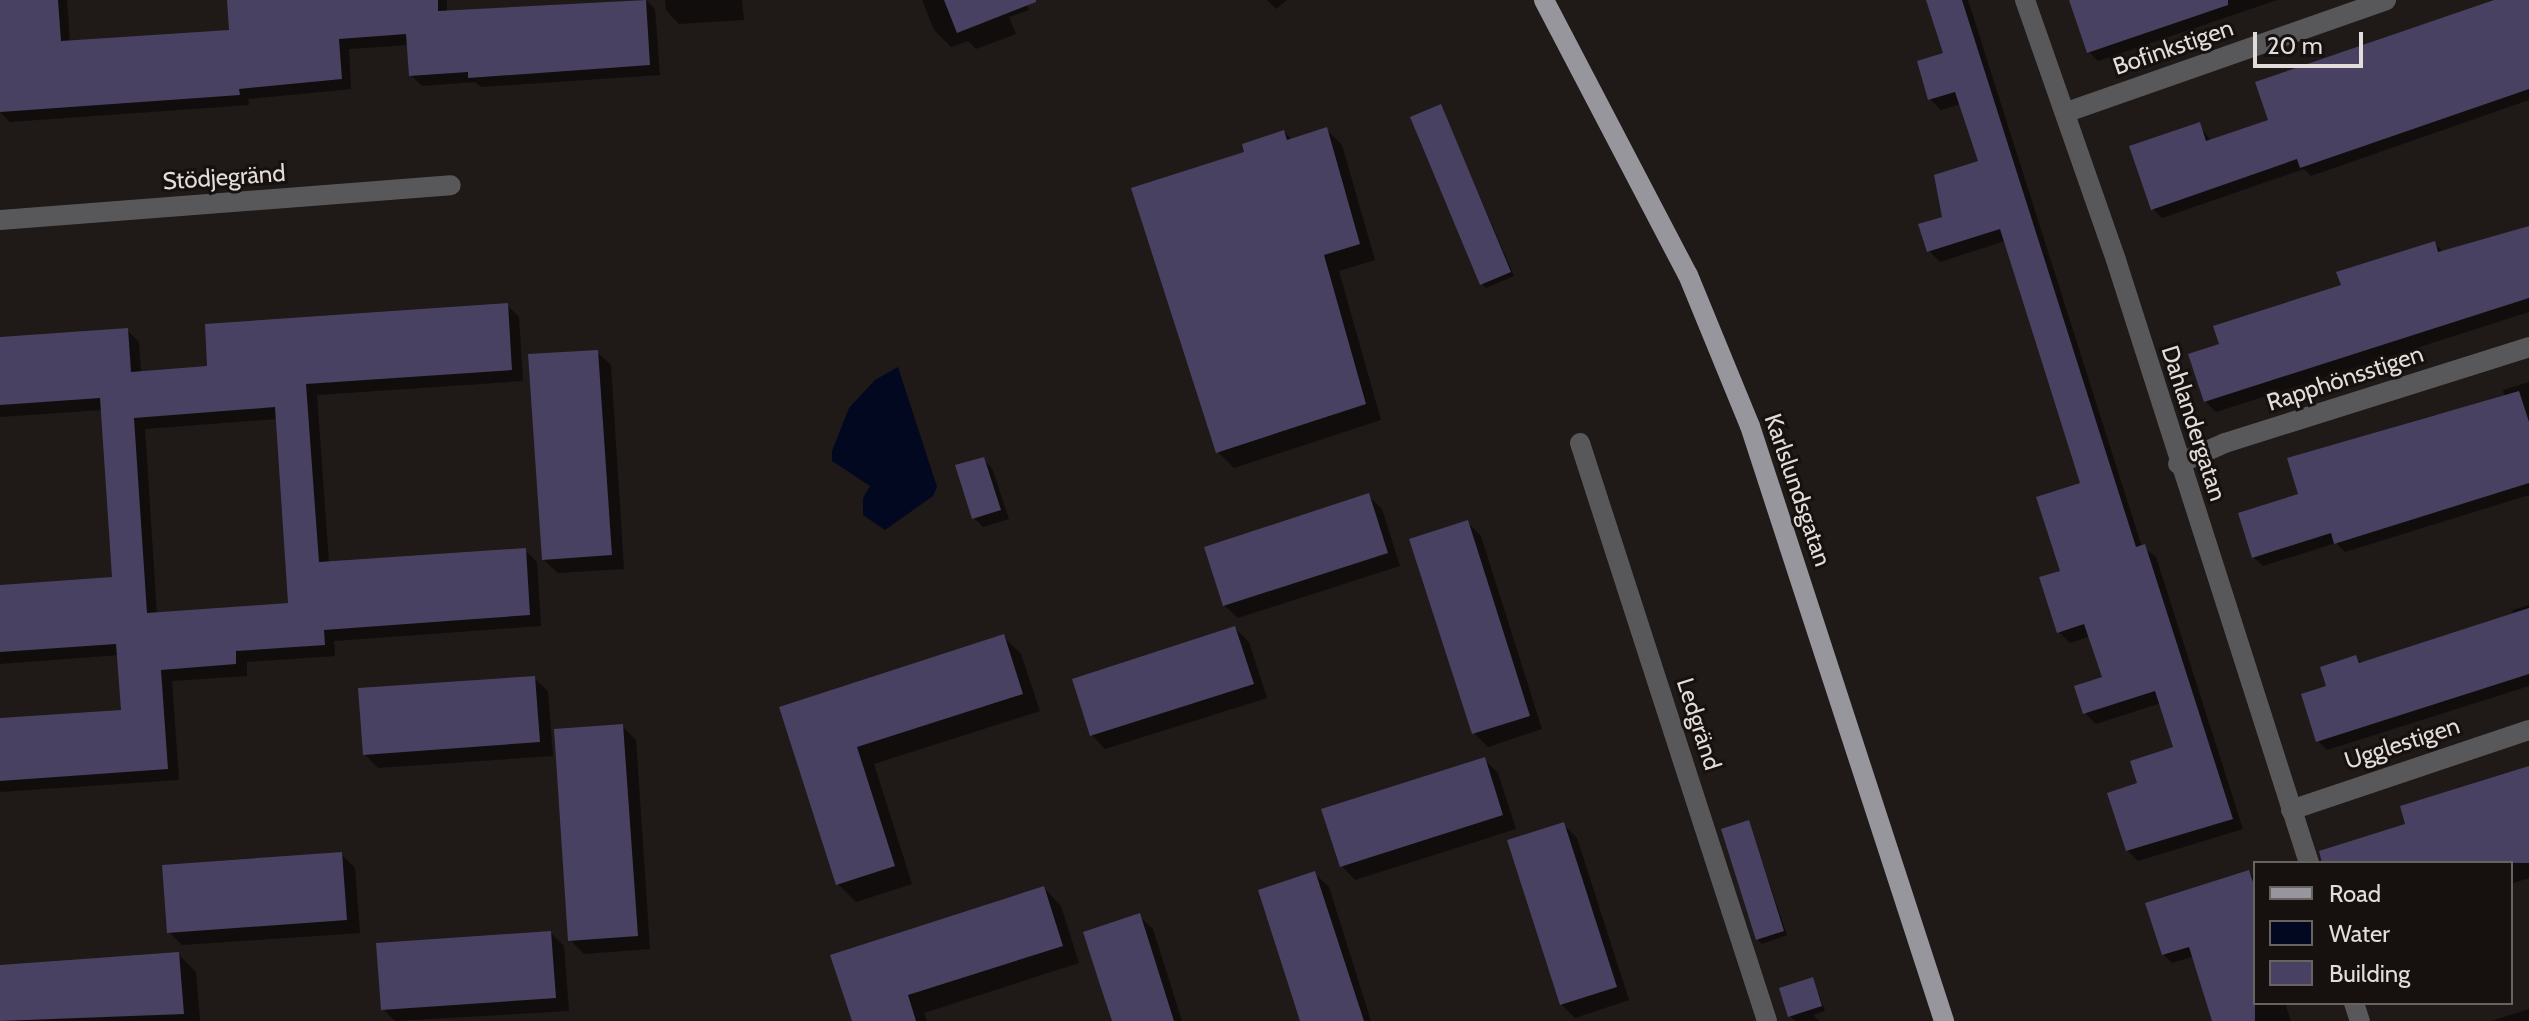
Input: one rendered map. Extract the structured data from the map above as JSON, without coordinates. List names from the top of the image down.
{
  "streets": {
    "main road": ["Karlslundsgatan"],
    "street": [
      "Bofinkstigen",
      "Stödjegränd",
      "Rapphönsstigen",
      "Dahlandergatan",
      "Ledgränd",
      "Ugglestigen"
    ]
  },
  "crossings": [
    ["Bofinkstigen", "Dahlandergatan"],
    ["Rapphönsstigen", "Dahlandergatan"],
    ["Dahlandergatan", "Ugglestigen"]
  ],
  "legend": ["Road", "Water", "Building"],
  "scale_bar": "20 m"
}
